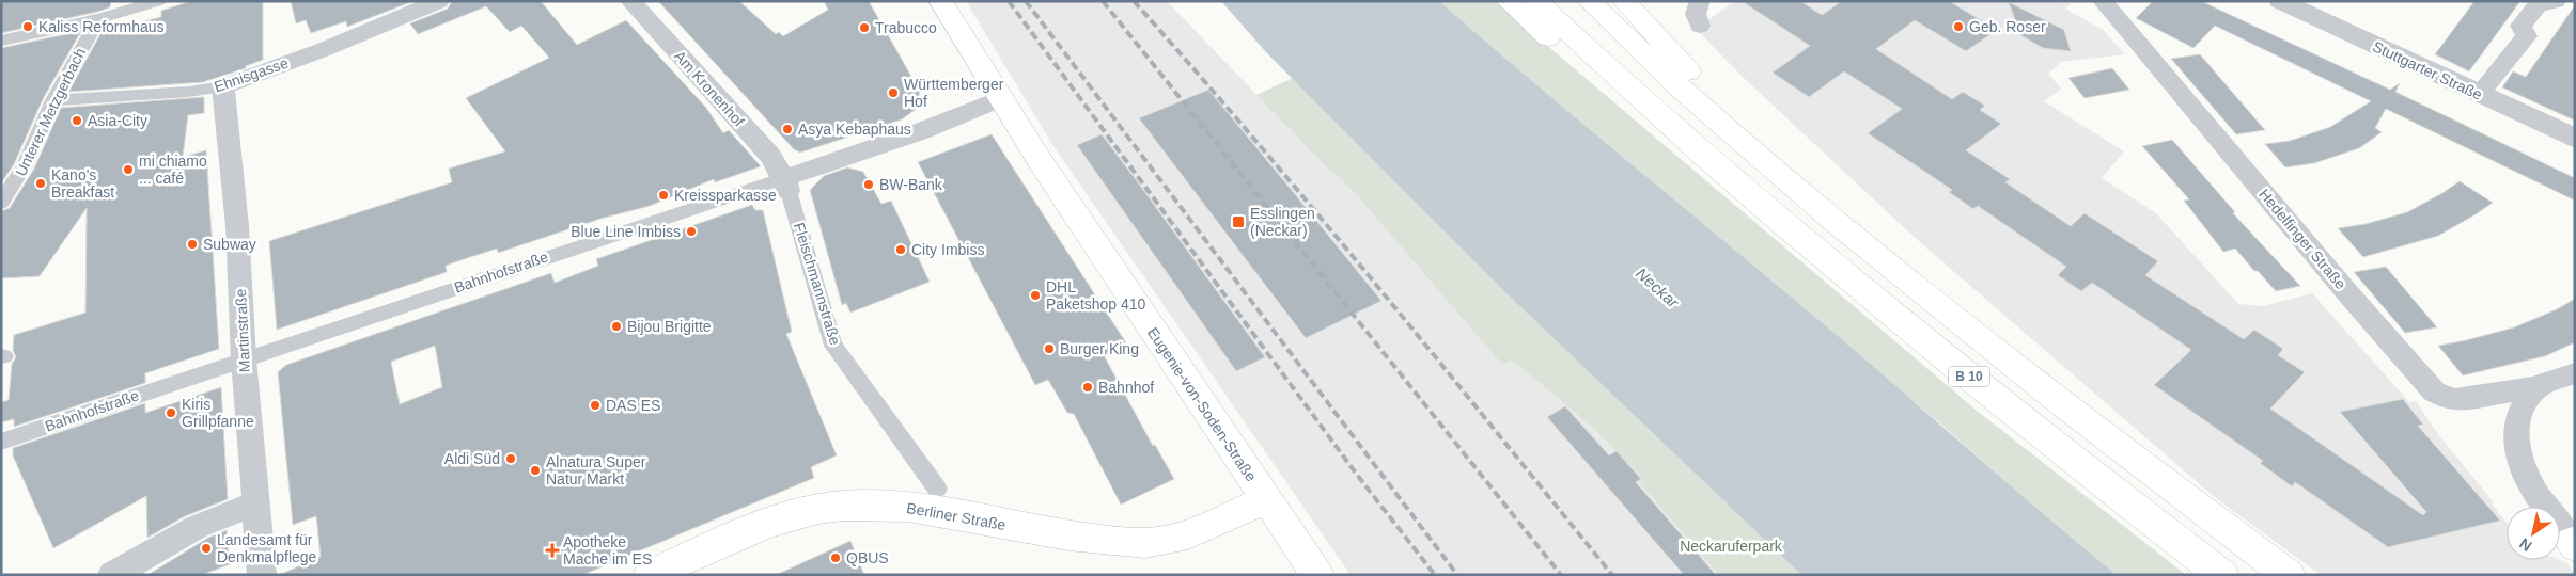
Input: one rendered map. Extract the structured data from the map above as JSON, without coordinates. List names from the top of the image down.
{
  "streets": {
    "main road": ["B 10", "Eugenie-von-Soden-Straße", "Berliner Straße"],
    "street": [
      "Stuttgarter Straße",
      "Ehnisgasse",
      "Am Kronenhof",
      "Unterer Metzgerbach",
      "Hedelfinger Straße",
      "Bahnhofstraße",
      "Fleischmannstraße",
      "Martinstraße"
    ]
  },
  "crossings": [
    ["Ehnisgasse", "Unterer Metzgerbach"],
    ["Ehnisgasse", "Martinstraße"],
    ["Am Kronenhof", "Bahnhofstraße"],
    ["Am Kronenhof", "Fleischmannstraße"],
    ["Bahnhofstraße", "Fleischmannstraße"],
    ["Bahnhofstraße", "Martinstraße"],
    ["Bahnhofstraße", "Eugenie-von-Soden-Straße"],
    ["Eugenie-von-Soden-Straße", "Berliner Straße"]
  ],
  "water": ["Neckar"],
  "parks": ["Neckaruferpark"],
  "places": {
    "other": [
      "Kaliss Reformhaus",
      "Geb. Roser",
      "Trabucco",
      "Württemberger Hof",
      "Asia-City",
      "Asya Kebaphaus",
      "mi chiamo ... café",
      "Kano's Breakfast",
      "BW-Bank",
      "Kreissparkasse",
      "Blue Line Imbiss",
      "Subway",
      "City Imbiss",
      "DHL Paketshop 410",
      "Bijou Brigitte",
      "Burger King",
      "Bahnhof",
      "DAS ES",
      "Kiris Grillpfanne",
      "Aldi Süd",
      "Alnatura Super Natur Markt",
      "Landesamt für Denkmalpflege",
      "QBUS"
    ],
    "transit": ["Esslingen (Neckar)"],
    "health": ["Apotheke Mache im ES"]
  },
  "north": "bottom left"
}
